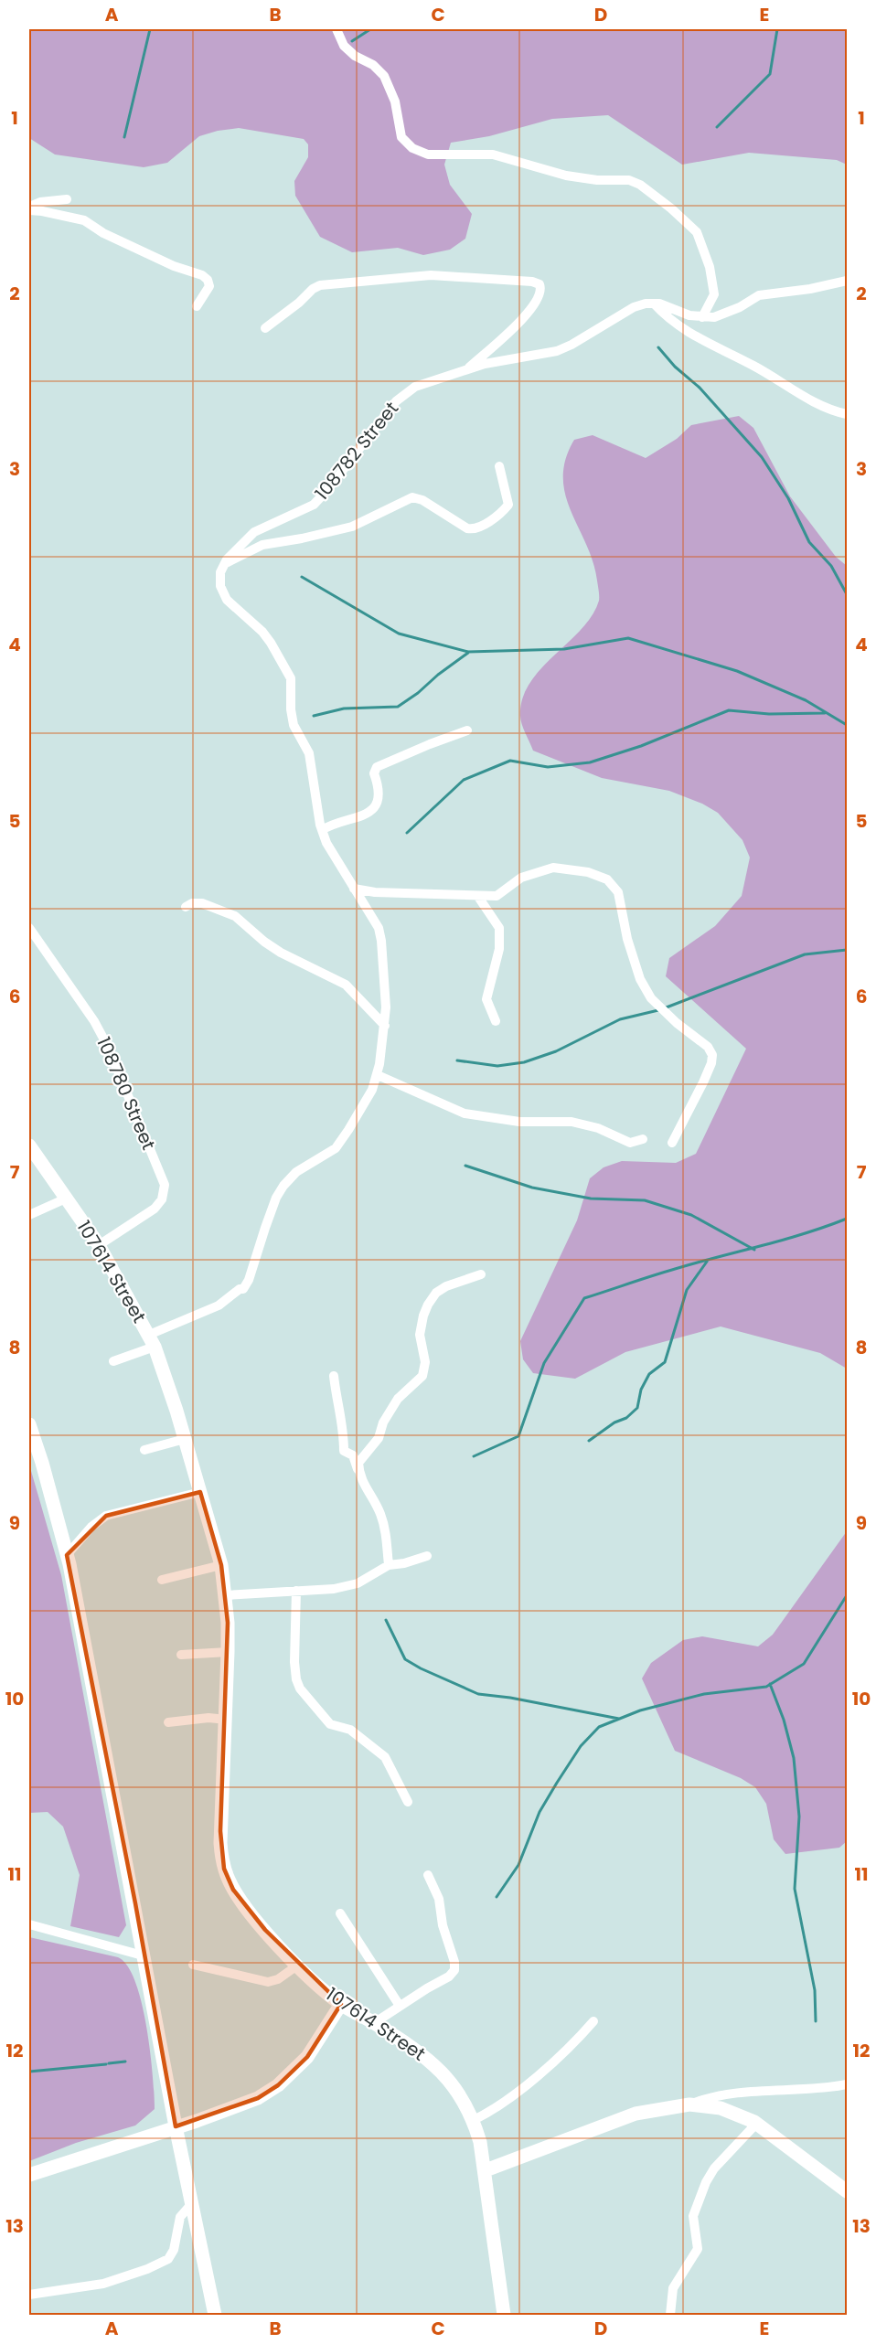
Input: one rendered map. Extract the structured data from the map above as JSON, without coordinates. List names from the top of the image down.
{
  "streets": {
    "street": ["108782 Street", "108780 Street", "107614 Street"]
  },
  "crossings": [
    ["108780 Street", "107614 Street"]
  ],
  "grid": {
    "columns": [
      "A",
      "B",
      "C",
      "D",
      "E"
    ],
    "rows": [
      "1",
      "2",
      "3",
      "4",
      "5",
      "6",
      "7",
      "8",
      "9",
      "10",
      "11",
      "12",
      "13"
    ]
  }
}
